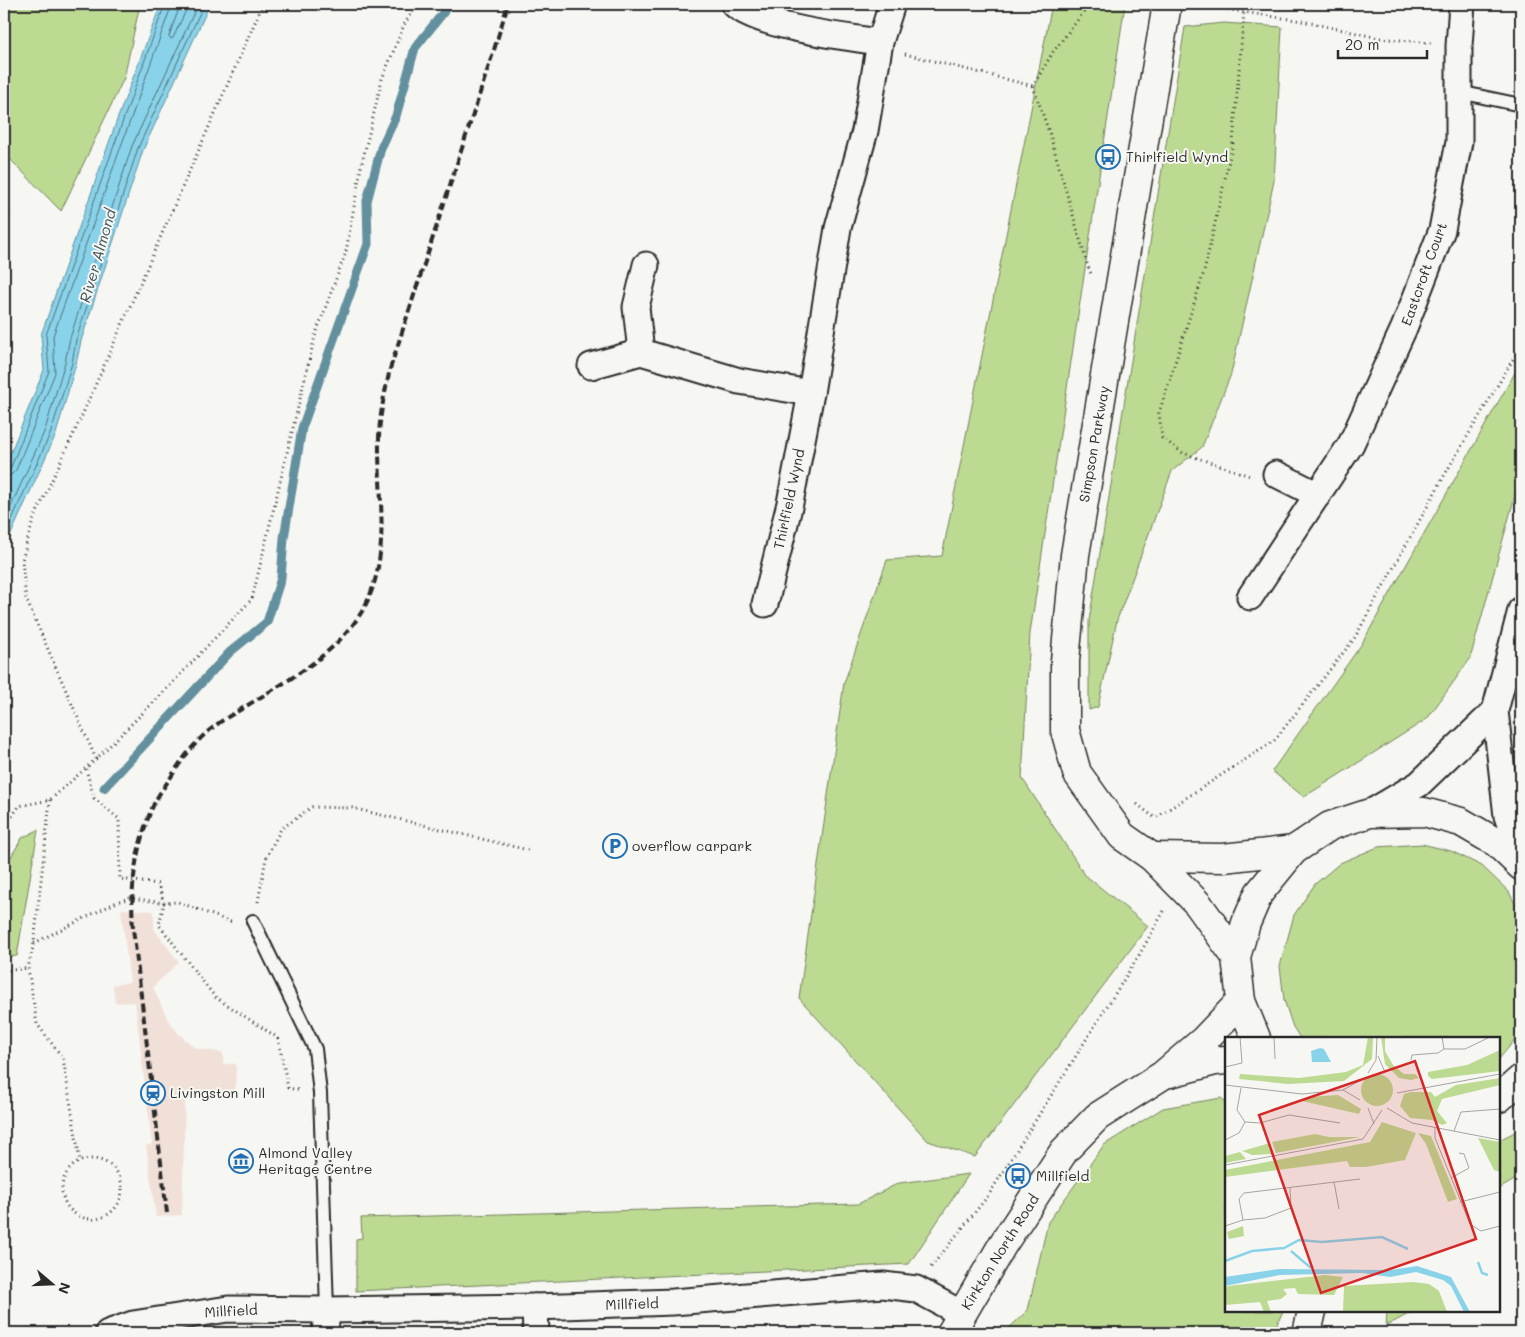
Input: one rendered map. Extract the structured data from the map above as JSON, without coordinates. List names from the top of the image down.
{
  "streets": {
    "main road": ["Simpson Parkway", "Kirkton North Road"],
    "street": ["Eastcroft Court", "Thirlfield Wynd", "Millfield"]
  },
  "crossings": [
    ["Kirkton North Road", "Millfield"]
  ],
  "water": ["River Almond"],
  "places": {
    "bus stop": ["Thirlfield Wynd", "Millfield"],
    "parking": ["overflow carpark"],
    "station": ["Livingston Mill"],
    "museum": ["Almond Valley Heritage Centre"]
  },
  "scale_bar": "20 m",
  "north": "right"
}
